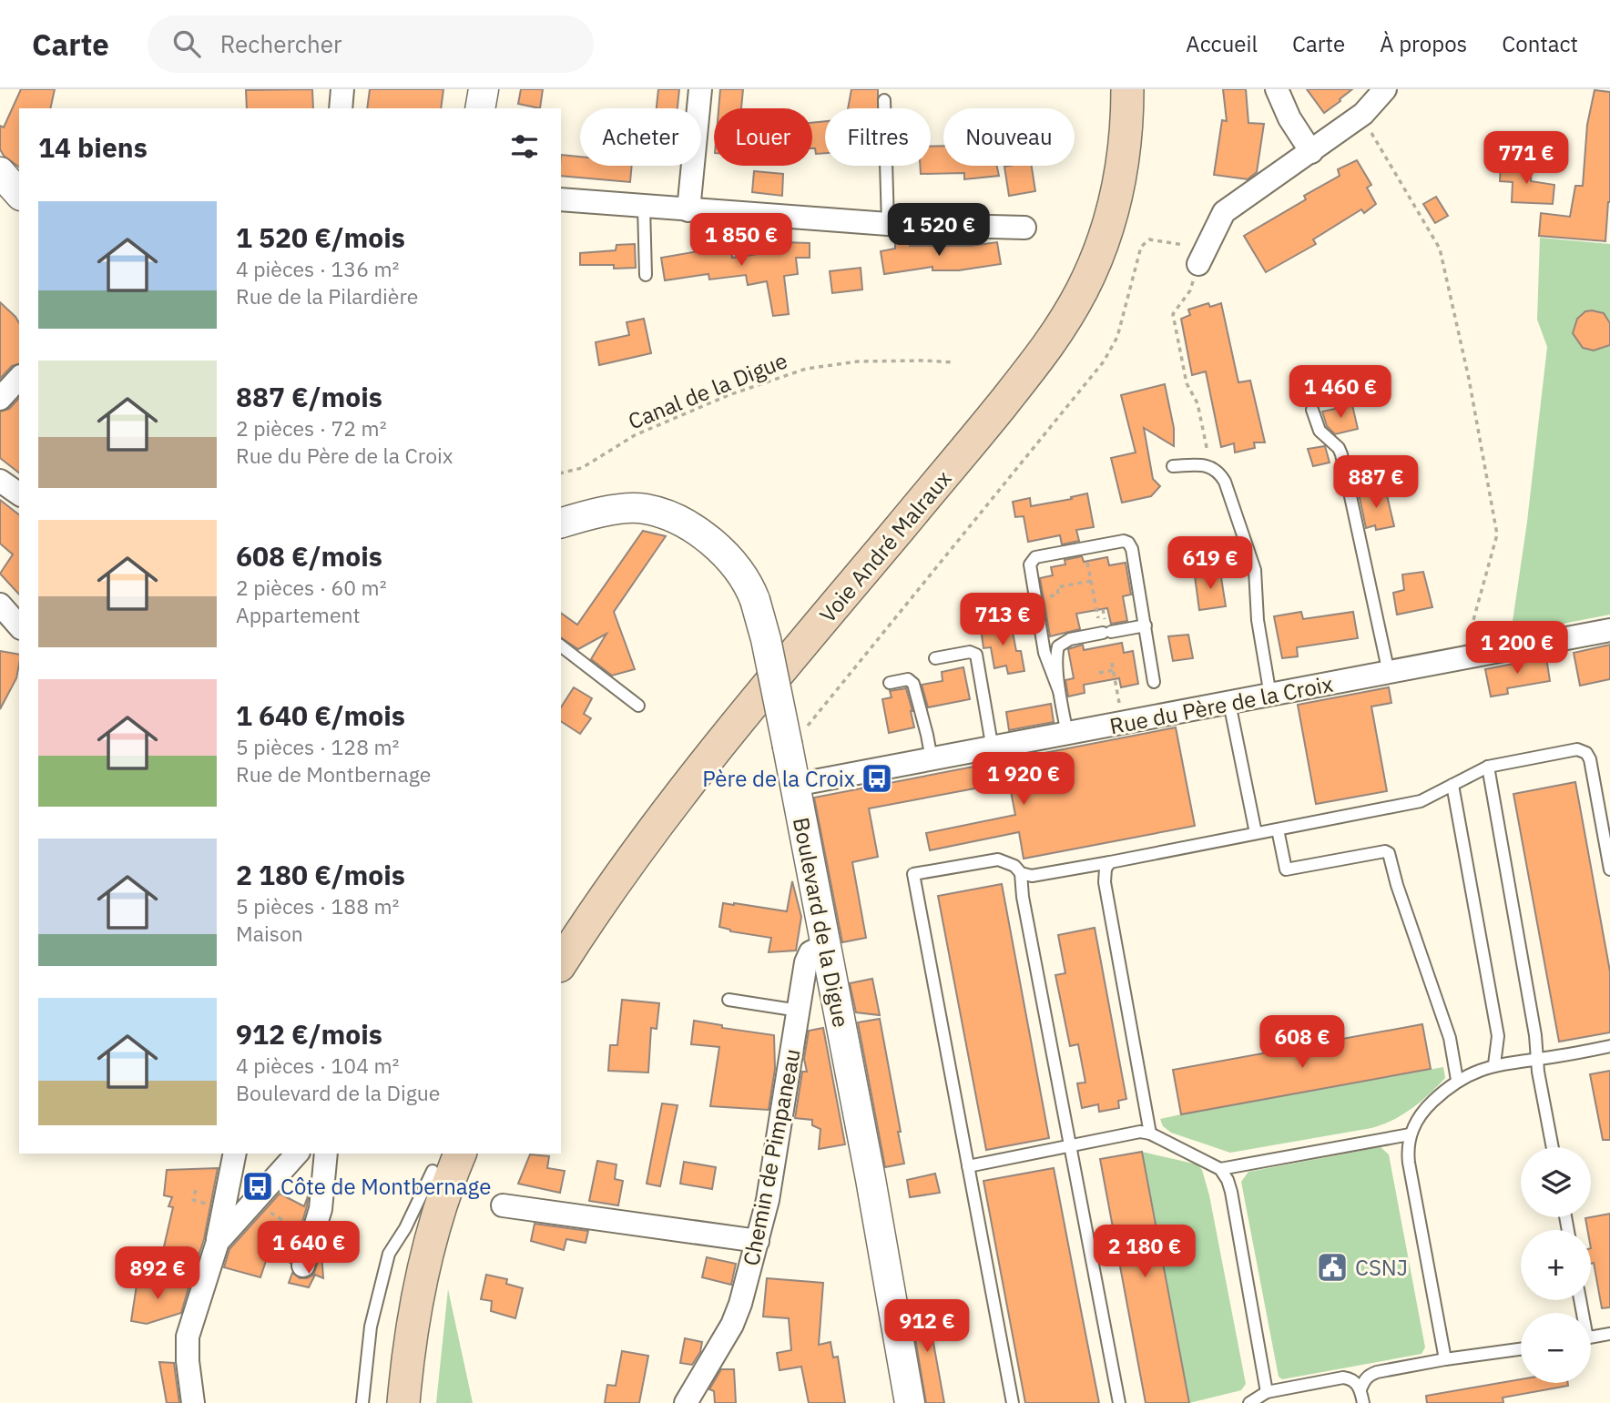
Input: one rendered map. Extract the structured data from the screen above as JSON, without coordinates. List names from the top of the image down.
{
  "streets": {
    "main road": ["Voie André Malraux"],
    "street": ["Rue du Père de la Croix", "Boulevard de la Digue", "Chemin de Pimpaneau"],
    "path": ["Canal de la Digue"]
  },
  "crossings": [
    ["Rue du Père de la Croix", "Boulevard de la Digue"],
    ["Boulevard de la Digue", "Chemin de Pimpaneau"]
  ],
  "places": {
    "bus stop": ["Père de la Croix", "Côte de Montbernage"],
    "public building": ["CSNJ"]
  },
  "page": {
    "header": "Carte",
    "search": "Rechercher",
    "nav": [
      "Accueil",
      "Carte",
      "À propos",
      "Contact"
    ],
    "chip": [
      "Acheter",
      "Louer",
      "Filtres",
      "Nouveau"
    ],
    "heading": "14 biens",
    "price": [
      "771 €",
      "1 520 €",
      "1 850 €",
      "1 460 €",
      "887 €",
      "619 €",
      "713 €",
      "1 200 €",
      "1 920 €",
      "608 €",
      "1 640 €",
      "2 180 €",
      "892 €",
      "912 €"
    ],
    "list": [
      {
        "name": "1 520 €/mois",
        "note": "4 pièces · 136 m² · Rue de la Pilardière"
      },
      {
        "name": "887 €/mois",
        "note": "2 pièces · 72 m² · Rue du Père de la Croix"
      },
      {
        "name": "608 €/mois",
        "note": "2 pièces · 60 m² · Appartement"
      },
      {
        "name": "1 640 €/mois",
        "note": "5 pièces · 128 m² · Rue de Montbernage"
      },
      {
        "name": "2 180 €/mois",
        "note": "5 pièces · 188 m² · Maison"
      },
      {
        "name": "912 €/mois",
        "note": "4 pièces · 104 m² · Boulevard de la Digue"
      }
    ],
    "map_buttons": ["+", "−"]
  }
}
